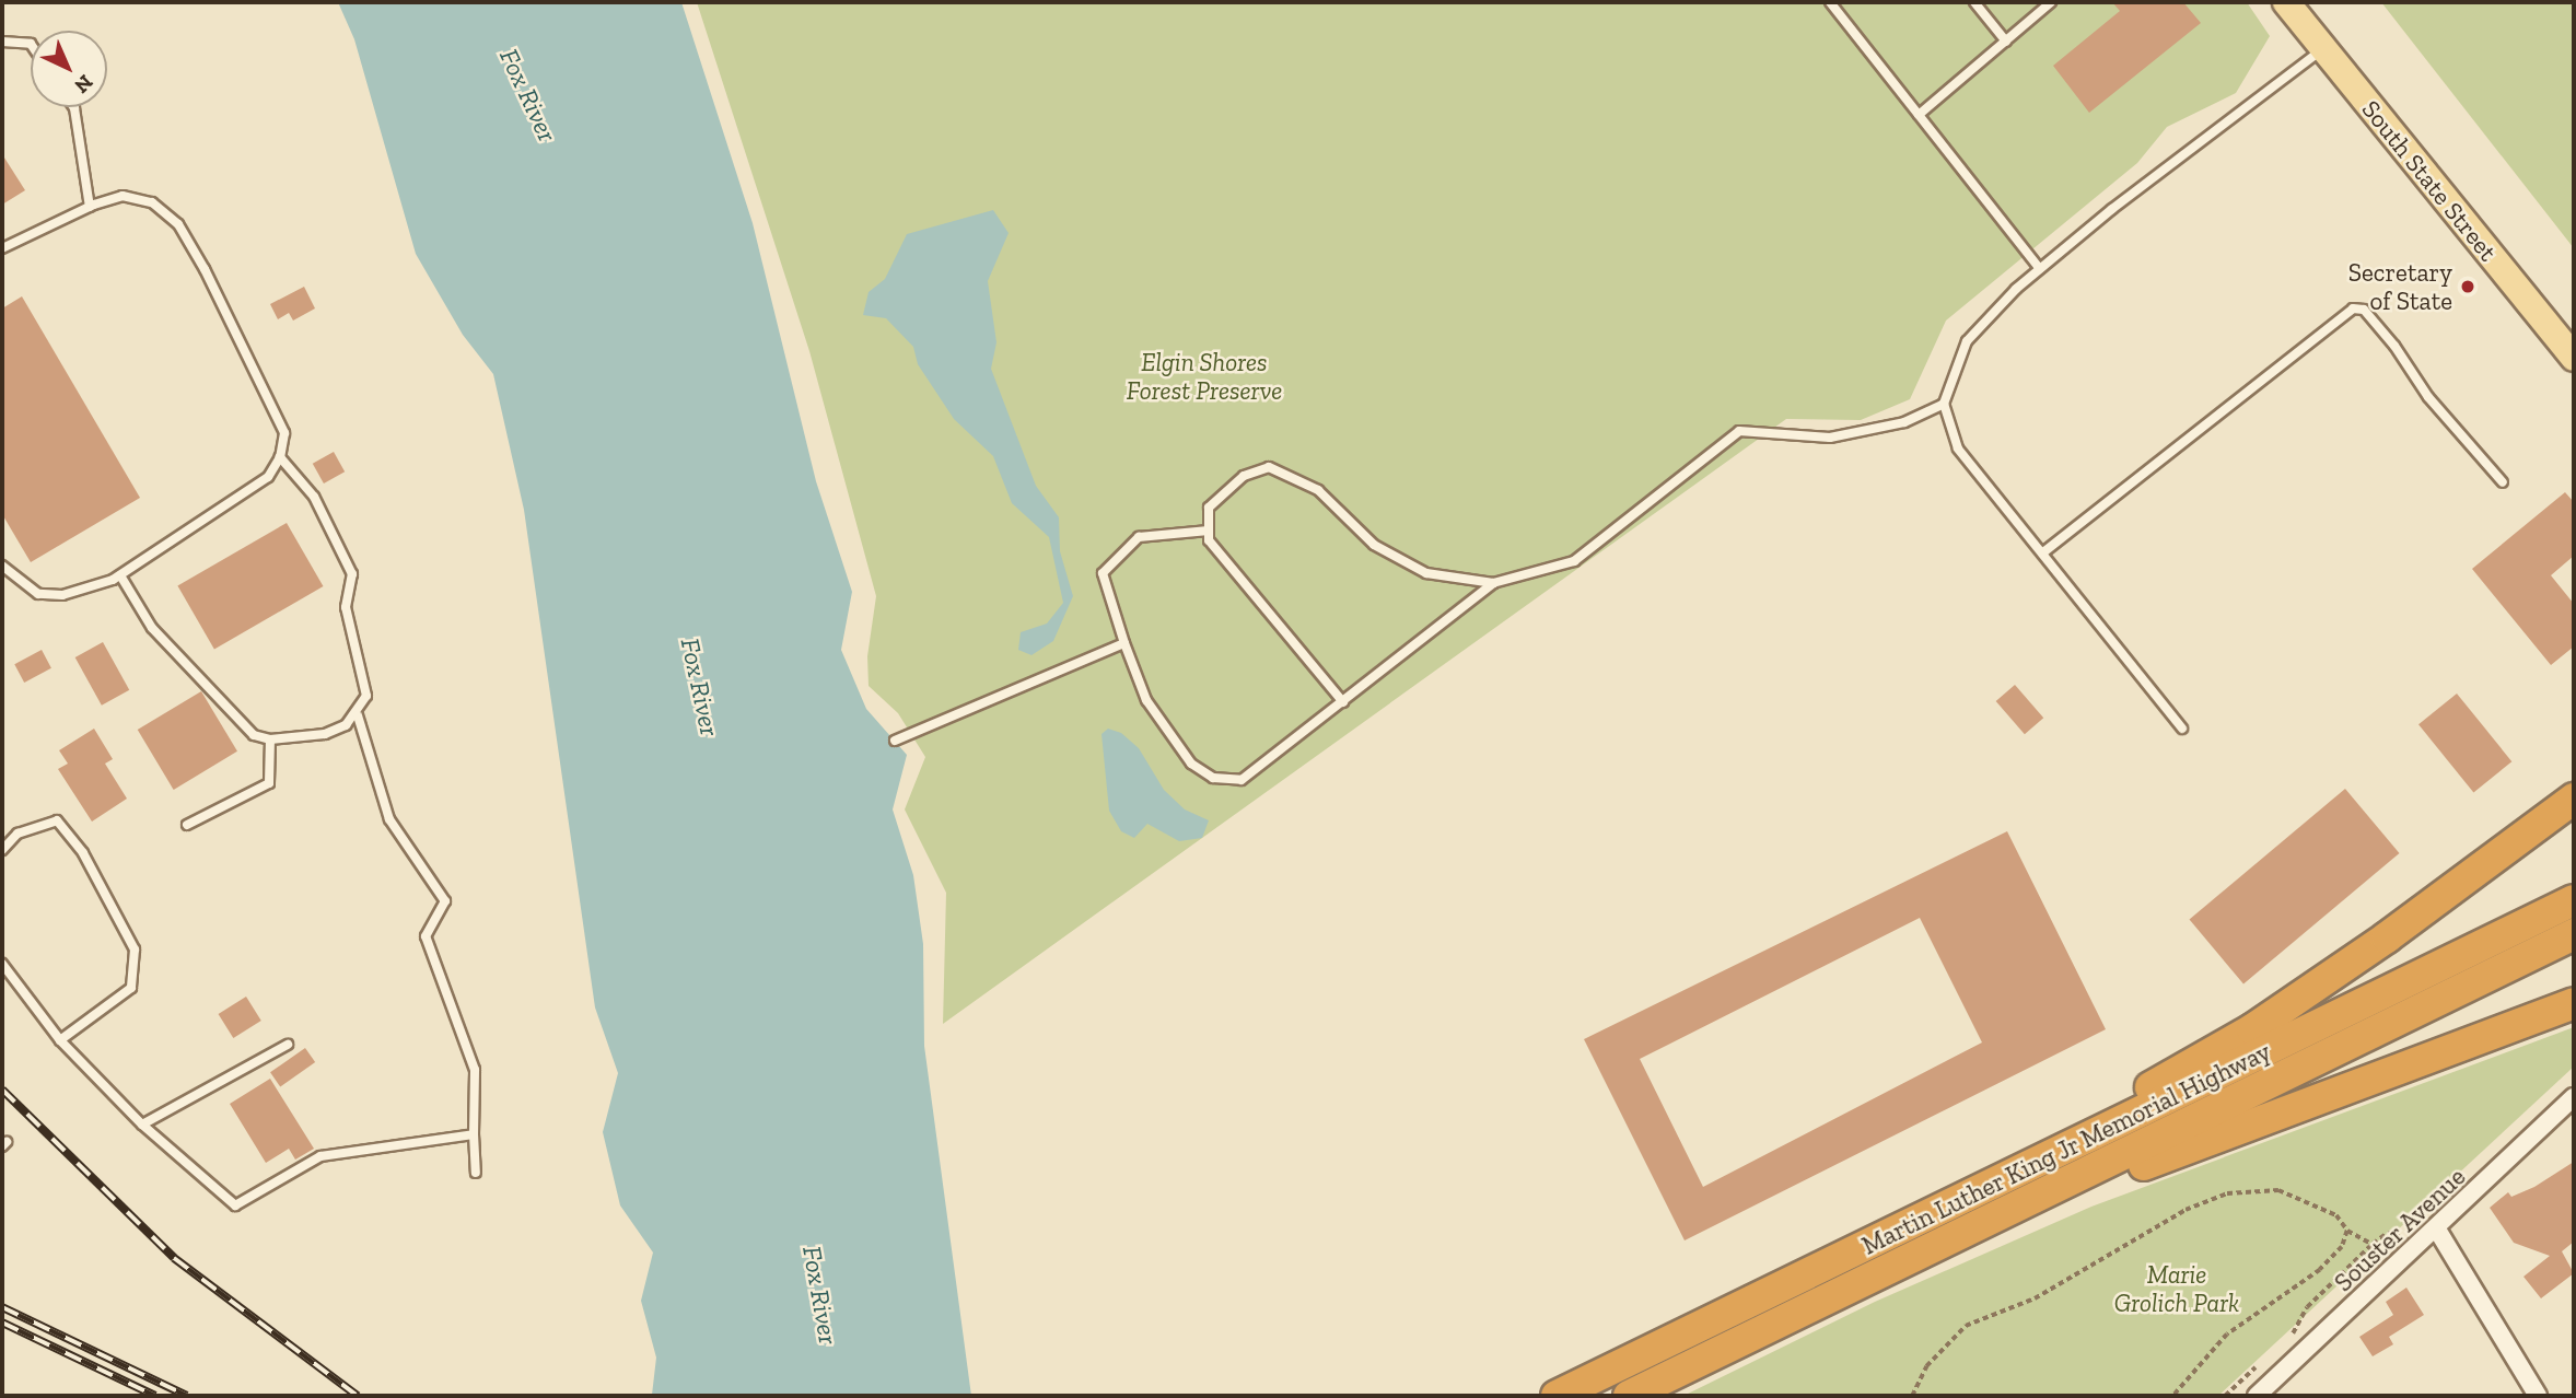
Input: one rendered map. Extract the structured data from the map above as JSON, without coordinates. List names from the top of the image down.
{
  "streets": {
    "highway": ["Martin Luther King Jr Memorial Highway"],
    "main road": ["South State Street"],
    "street": ["Souster Avenue"]
  },
  "water": ["Fox River"],
  "parks": ["Elgin Shores Forest Preserve", "Marie Grolich Park"],
  "places": ["Secretary of State"],
  "north": "bottom right"
}
